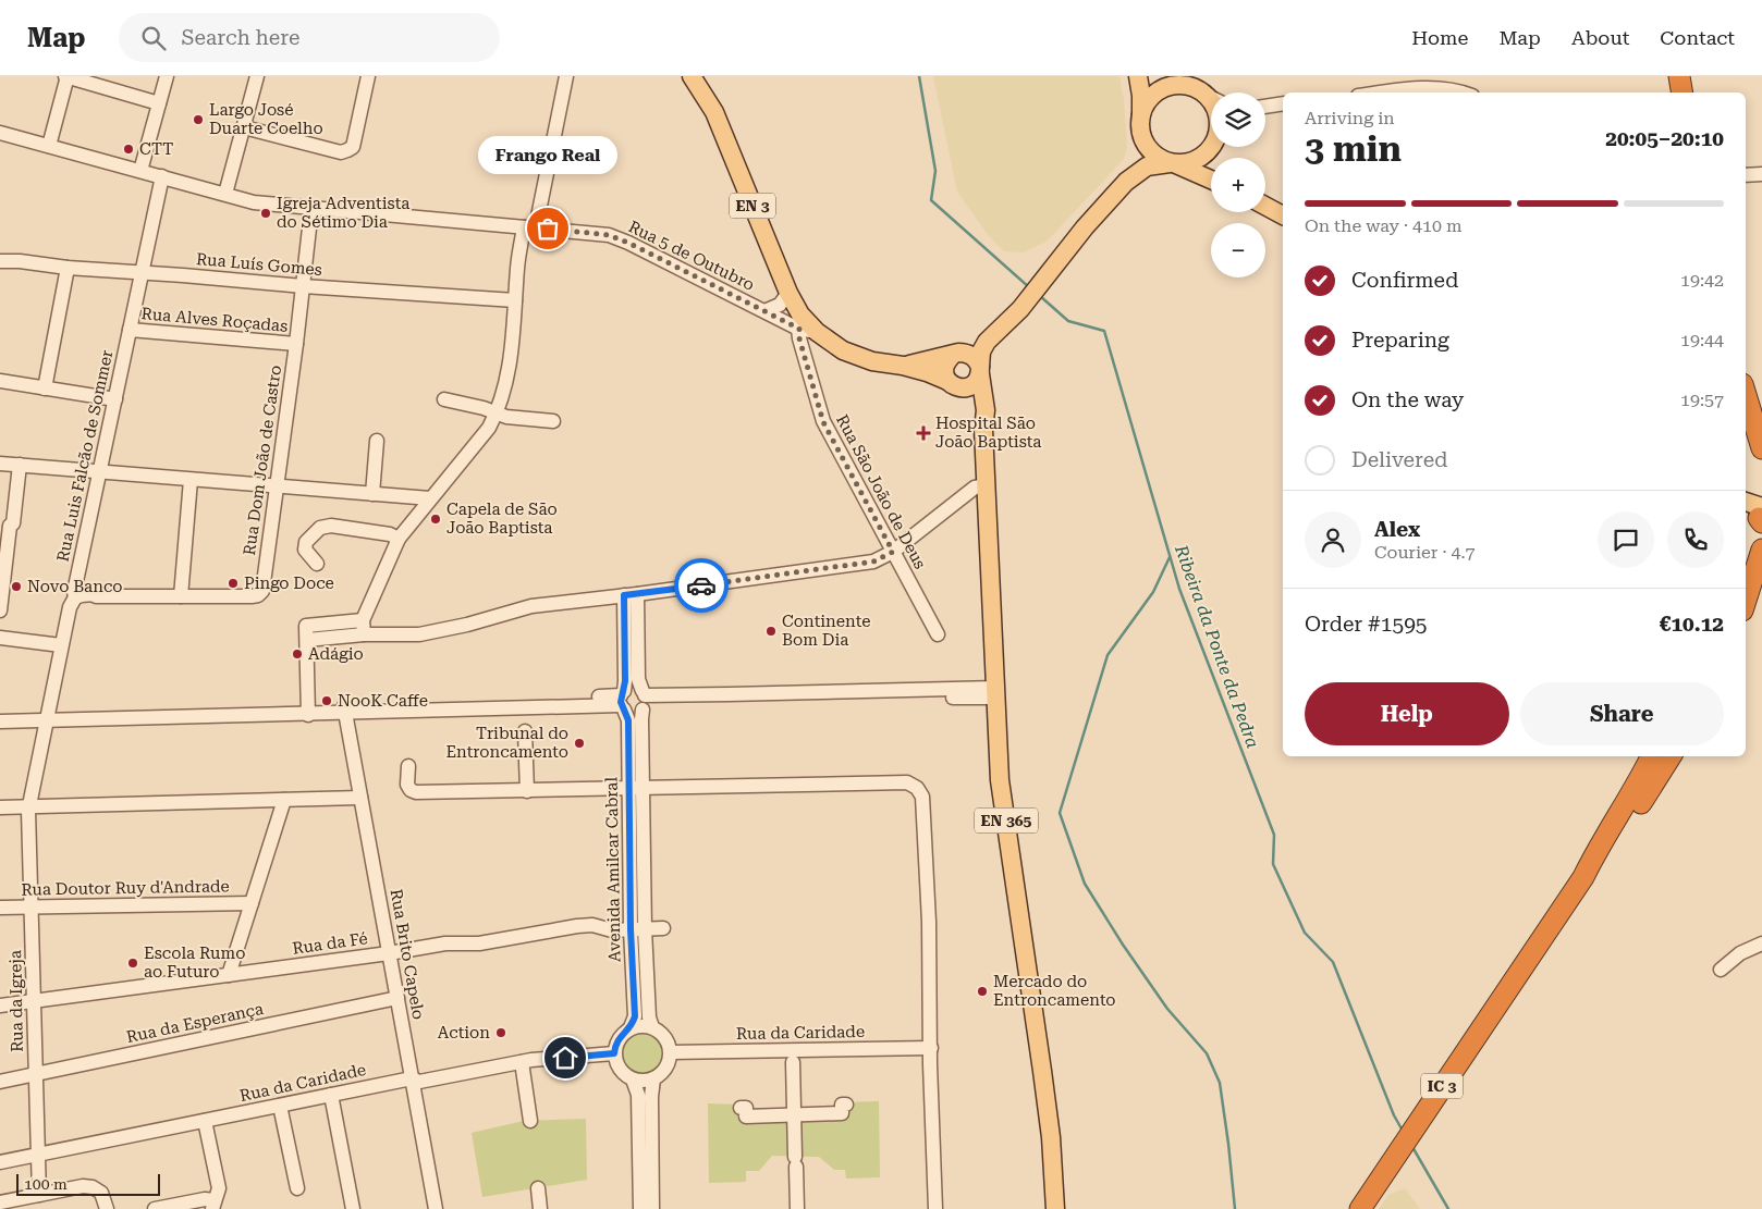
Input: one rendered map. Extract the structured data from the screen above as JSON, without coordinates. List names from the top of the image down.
{
  "streets": {
    "highway": ["IC 3"],
    "main road": ["EN 3", "EN 365"],
    "street": [
      "Rua 5 de Outubro",
      "Rua Luís Gomes",
      "Rua Alves Roçadas",
      "Rua Luis Falcão de Sommer",
      "Rua Dom João de Castro",
      "Rua São João de Deus",
      "Avenida Amilcar Cabral",
      "Rua Doutor Ruy d'Andrade",
      "Rua da Fé",
      "Rua Brito Capelo",
      "Rua da Igreja",
      "Rua da Esperança",
      "Rua da Caridade"
    ]
  },
  "crossings": [
    ["EN 3", "Rua 5 de Outubro"],
    ["EN 3", "EN 365"],
    ["Rua 5 de Outubro", "Rua Luis Falcão de Sommer"],
    ["Rua 5 de Outubro", "Rua Dom João de Castro"],
    ["Rua 5 de Outubro", "Rua São João de Deus"],
    ["Rua Luís Gomes", "Rua Luis Falcão de Sommer"],
    ["Rua Luís Gomes", "Rua Dom João de Castro"],
    ["Rua Alves Roçadas", "Rua Luis Falcão de Sommer"],
    ["Rua Alves Roçadas", "Rua Dom João de Castro"],
    ["Rua Luis Falcão de Sommer", "Rua Dom João de Castro"],
    ["Rua Luis Falcão de Sommer", "Rua da Igreja"],
    ["Avenida Amilcar Cabral", "Rua da Fé"],
    ["Avenida Amilcar Cabral", "Rua da Caridade"],
    ["Rua Doutor Ruy d'Andrade", "Rua da Igreja"],
    ["Rua da Fé", "Rua Brito Capelo"],
    ["Rua da Fé", "Rua da Igreja"],
    ["Rua Brito Capelo", "Rua da Esperança"],
    ["Rua Brito Capelo", "Rua da Caridade"],
    ["Rua da Igreja", "Rua da Esperança"],
    ["Rua da Igreja", "Rua da Caridade"]
  ],
  "water": ["Ribeira da Ponte da Pedra"],
  "places": {
    "other": [
      "Largo José Duarte Coelho",
      "CTT",
      "Igreja Adventista do Sétimo Dia",
      "Frango Real",
      "Capela de São João Baptista",
      "Pingo Doce",
      "Novo Banco",
      "Continente Bom Dia",
      "Adágio",
      "NooK Caffe",
      "Tribunal do Entroncamento",
      "Escola Rumo ao Futuro",
      "Mercado do Entroncamento",
      "Action"
    ],
    "health": ["Hospital São João Baptista"]
  },
  "scale_bar": "100 m",
  "page": {
    "header": "Map",
    "search": "Search here",
    "nav": [
      "Home",
      "Map",
      "About",
      "Contact"
    ],
    "map_buttons": ["+", "−"],
    "heading": ["3 min", "Arriving in", "20:05–20:10"],
    "panel": [
      "Alex",
      "Courier · 4.7",
      "Order #1595",
      "€10.12"
    ],
    "bubble": "Frango Real",
    "bar": "On the way · 410 m",
    "list": [
      ["Confirmed", "19:42"],
      ["Preparing", "19:44"],
      ["On the way", "19:57"],
      "Delivered"
    ],
    "buttons": ["Help", "Share"],
    "scale": "100 m"
  }
}
